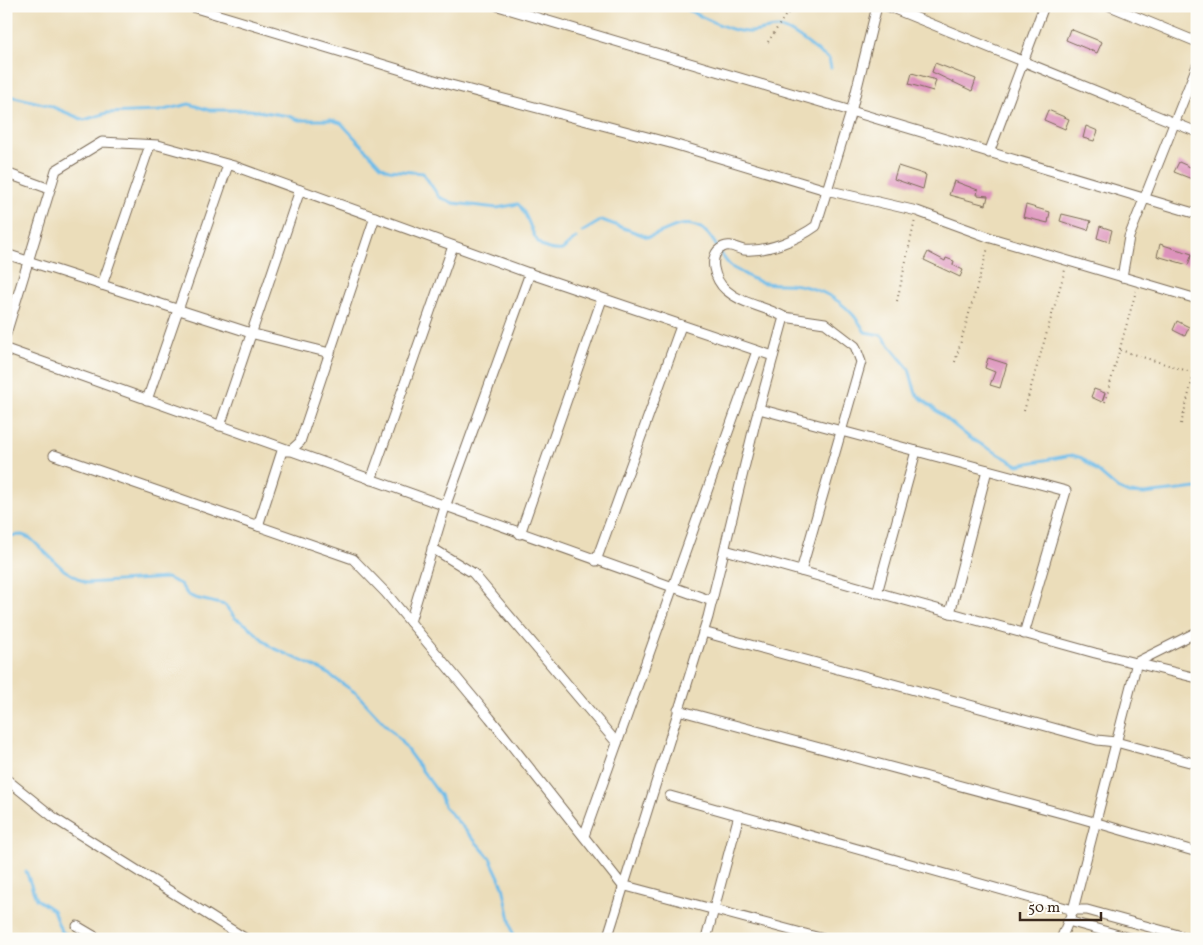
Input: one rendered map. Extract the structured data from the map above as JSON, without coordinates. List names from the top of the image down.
{
  "scale_bar": "50 m"
}
